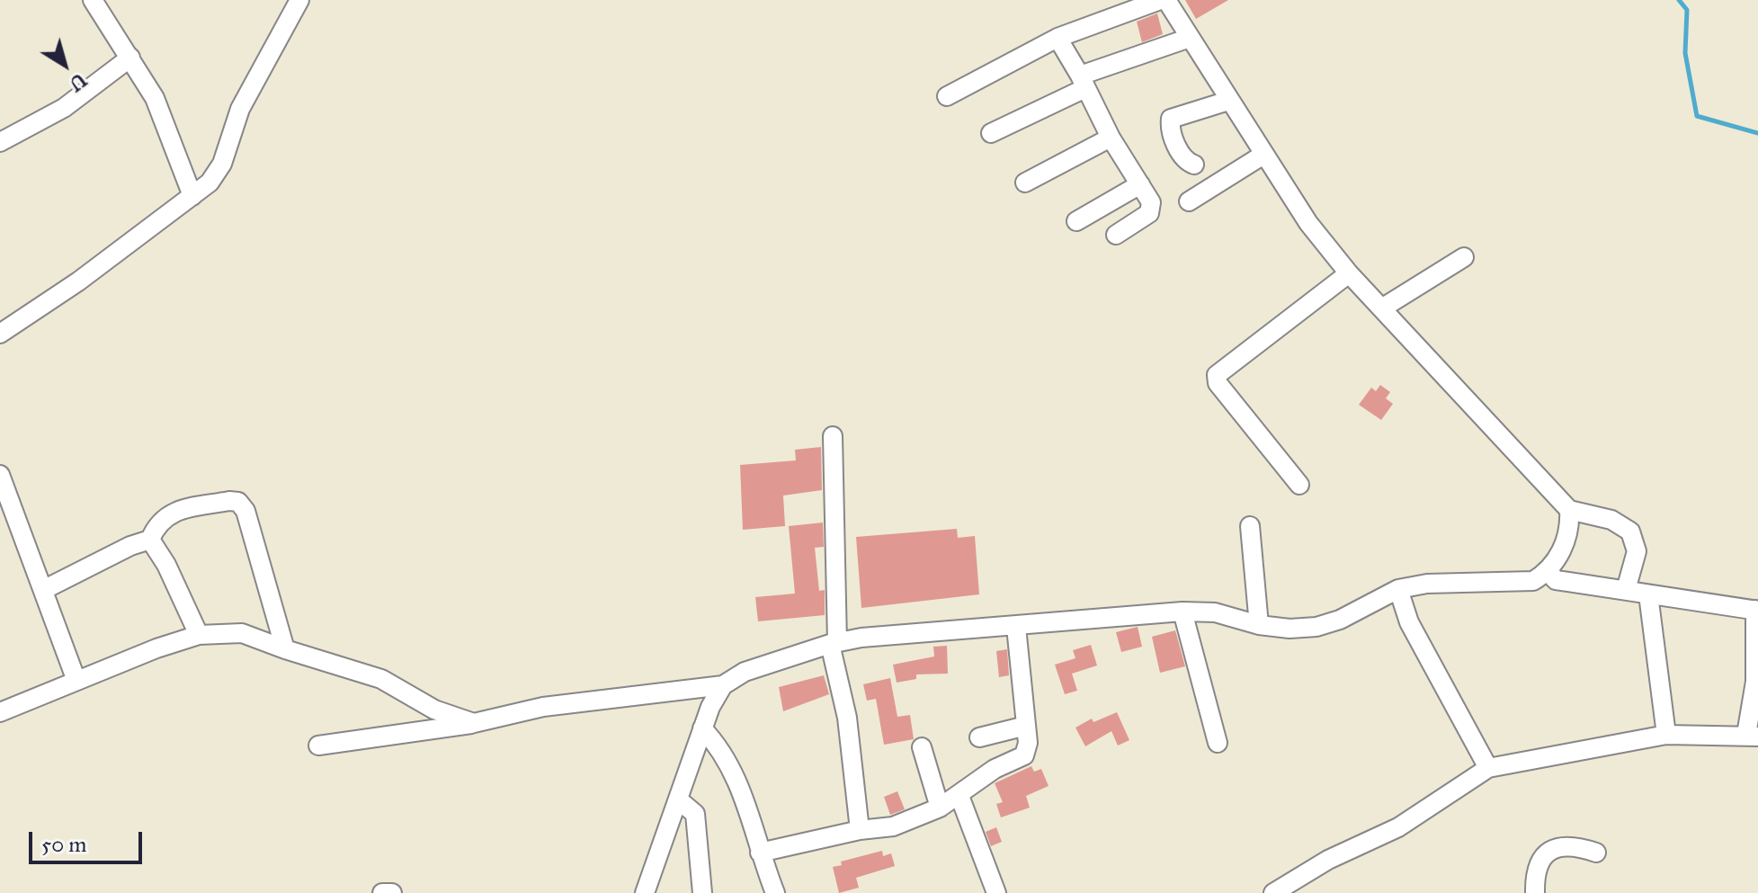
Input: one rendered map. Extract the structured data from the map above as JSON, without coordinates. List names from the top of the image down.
{
  "scale_bar": "50 m",
  "north": "bottom right"
}
